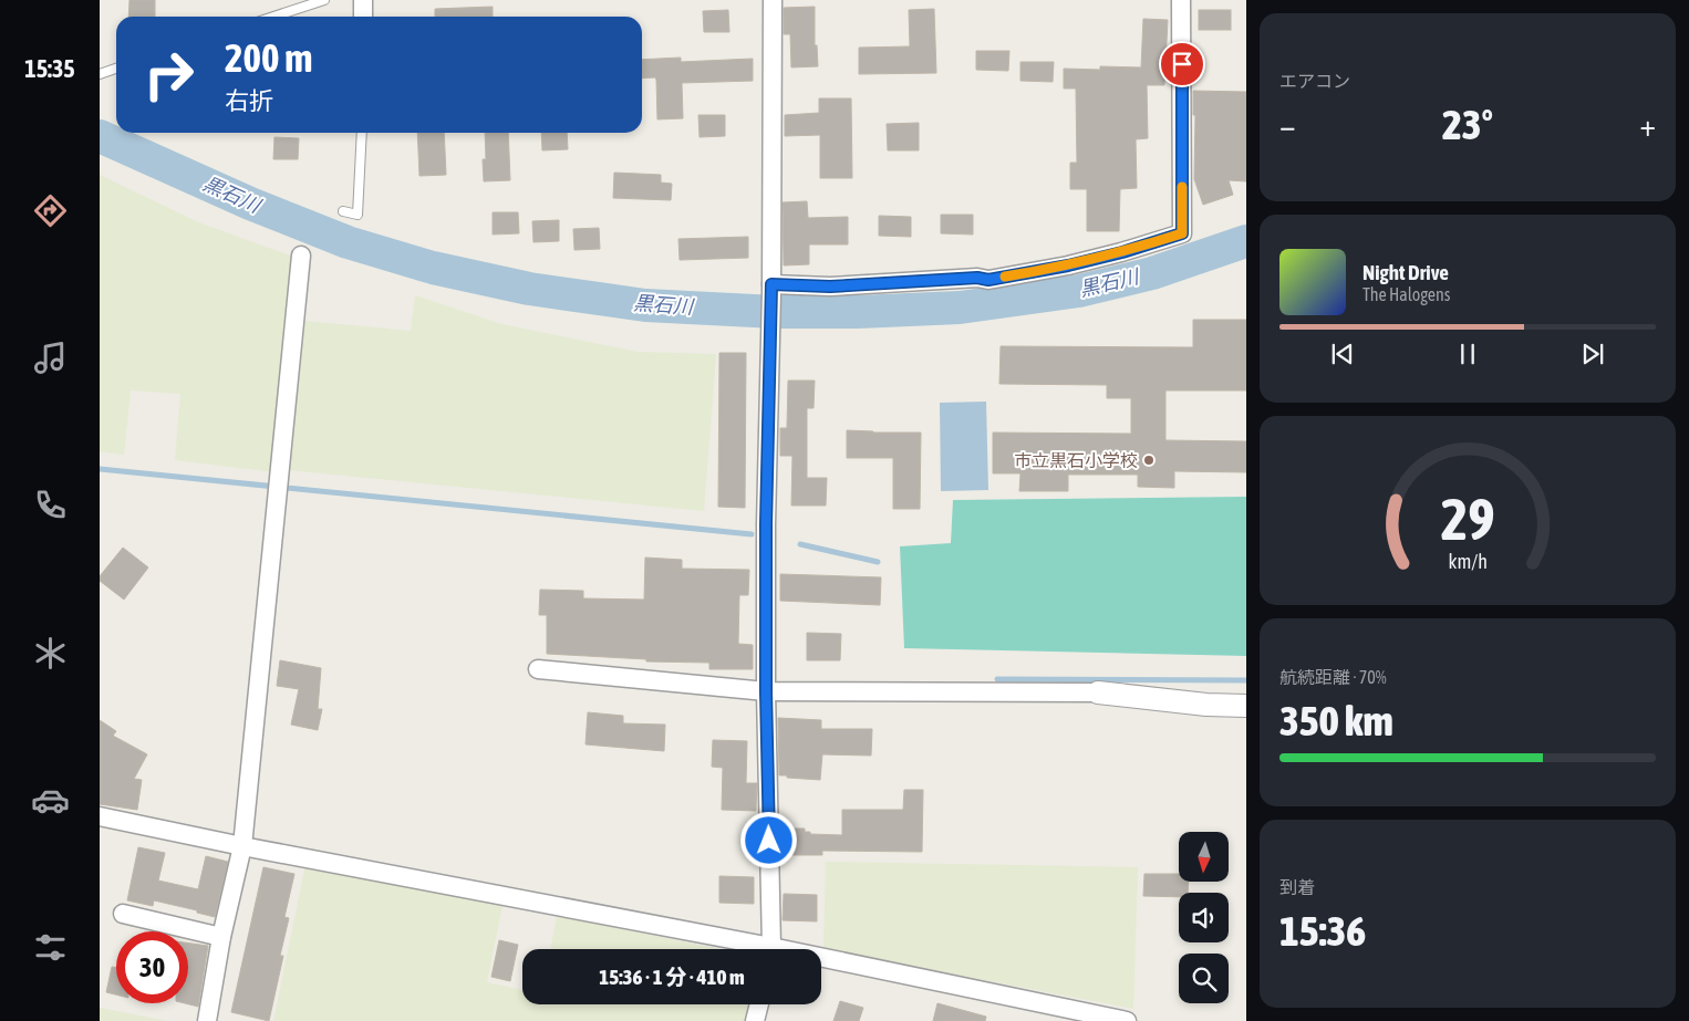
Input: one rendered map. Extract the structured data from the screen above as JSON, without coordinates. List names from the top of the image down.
{
  "water": ["黒石川"],
  "places": ["市立黒石小学校"],
  "north": "bottom",
  "page": {
    "tabs": "15:35",
    "tile": [
      "エアコン",
      ["航続距離 · 70%", "350 km"],
      ["到着", "15:36"]
    ],
    "turn": ["200 m", "右折"],
    "heat": ["−", "23°", "+"],
    "song": ["Night Drive", "The Halogens"],
    "limit": "30",
    "trip": "15:36 · 1 分 · 410 m",
    "gauge": ["29", "km/h"]
  }
}
